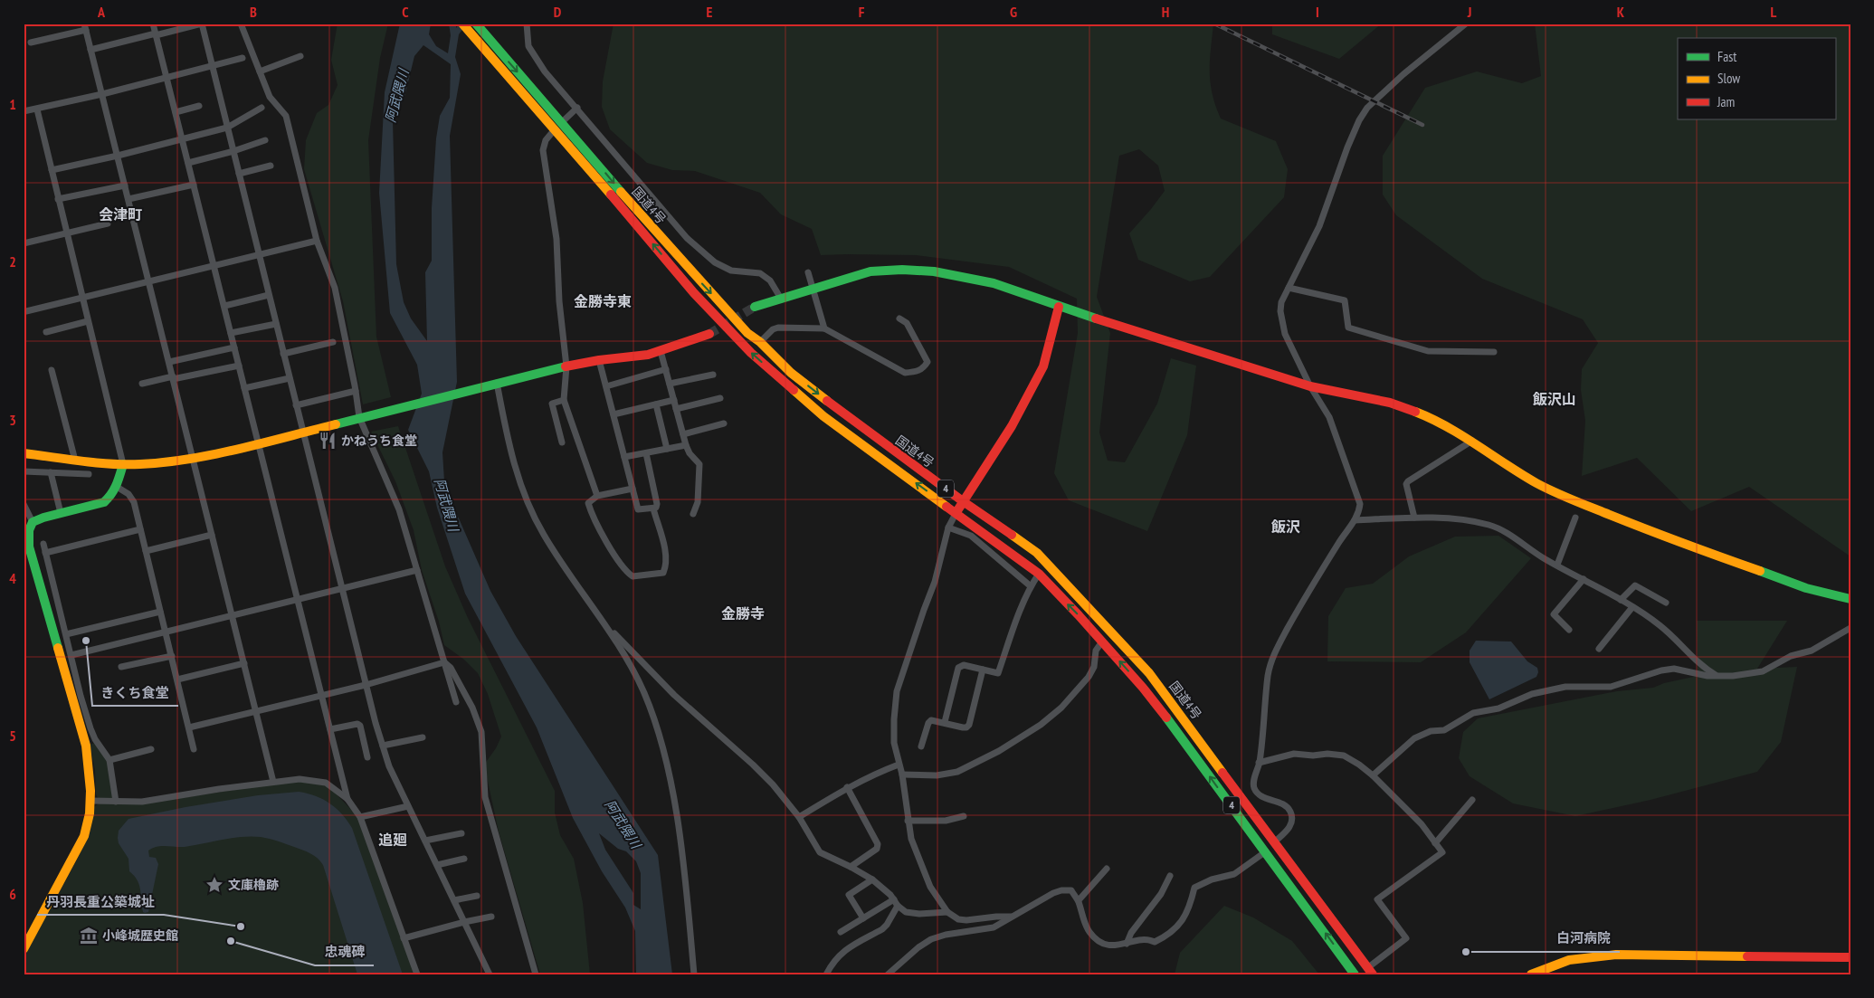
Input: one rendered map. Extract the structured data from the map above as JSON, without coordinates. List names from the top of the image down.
{
  "streets": {
    "main road": ["国道4号", "4"]
  },
  "districts": [
    "会津町",
    "金勝寺東",
    "飯沢山",
    "飯沢",
    "金勝寺",
    "追廻"
  ],
  "water": ["阿武隈川"],
  "places": {
    "restaurant": ["かねうち食堂"],
    "other": [
      "きくち食堂",
      "丹羽長重公築城址",
      "忠魂碑",
      "白河病院"
    ],
    "place": ["文庫櫓跡"],
    "museum": ["小峰城歴史館"]
  },
  "legend": ["Fast", "Slow", "Jam"],
  "grid": {
    "columns": [
      "A",
      "B",
      "C",
      "D",
      "E",
      "F",
      "G",
      "H",
      "I",
      "J",
      "K",
      "L"
    ],
    "rows": [
      "1",
      "2",
      "3",
      "4",
      "5",
      "6"
    ]
  }
}
